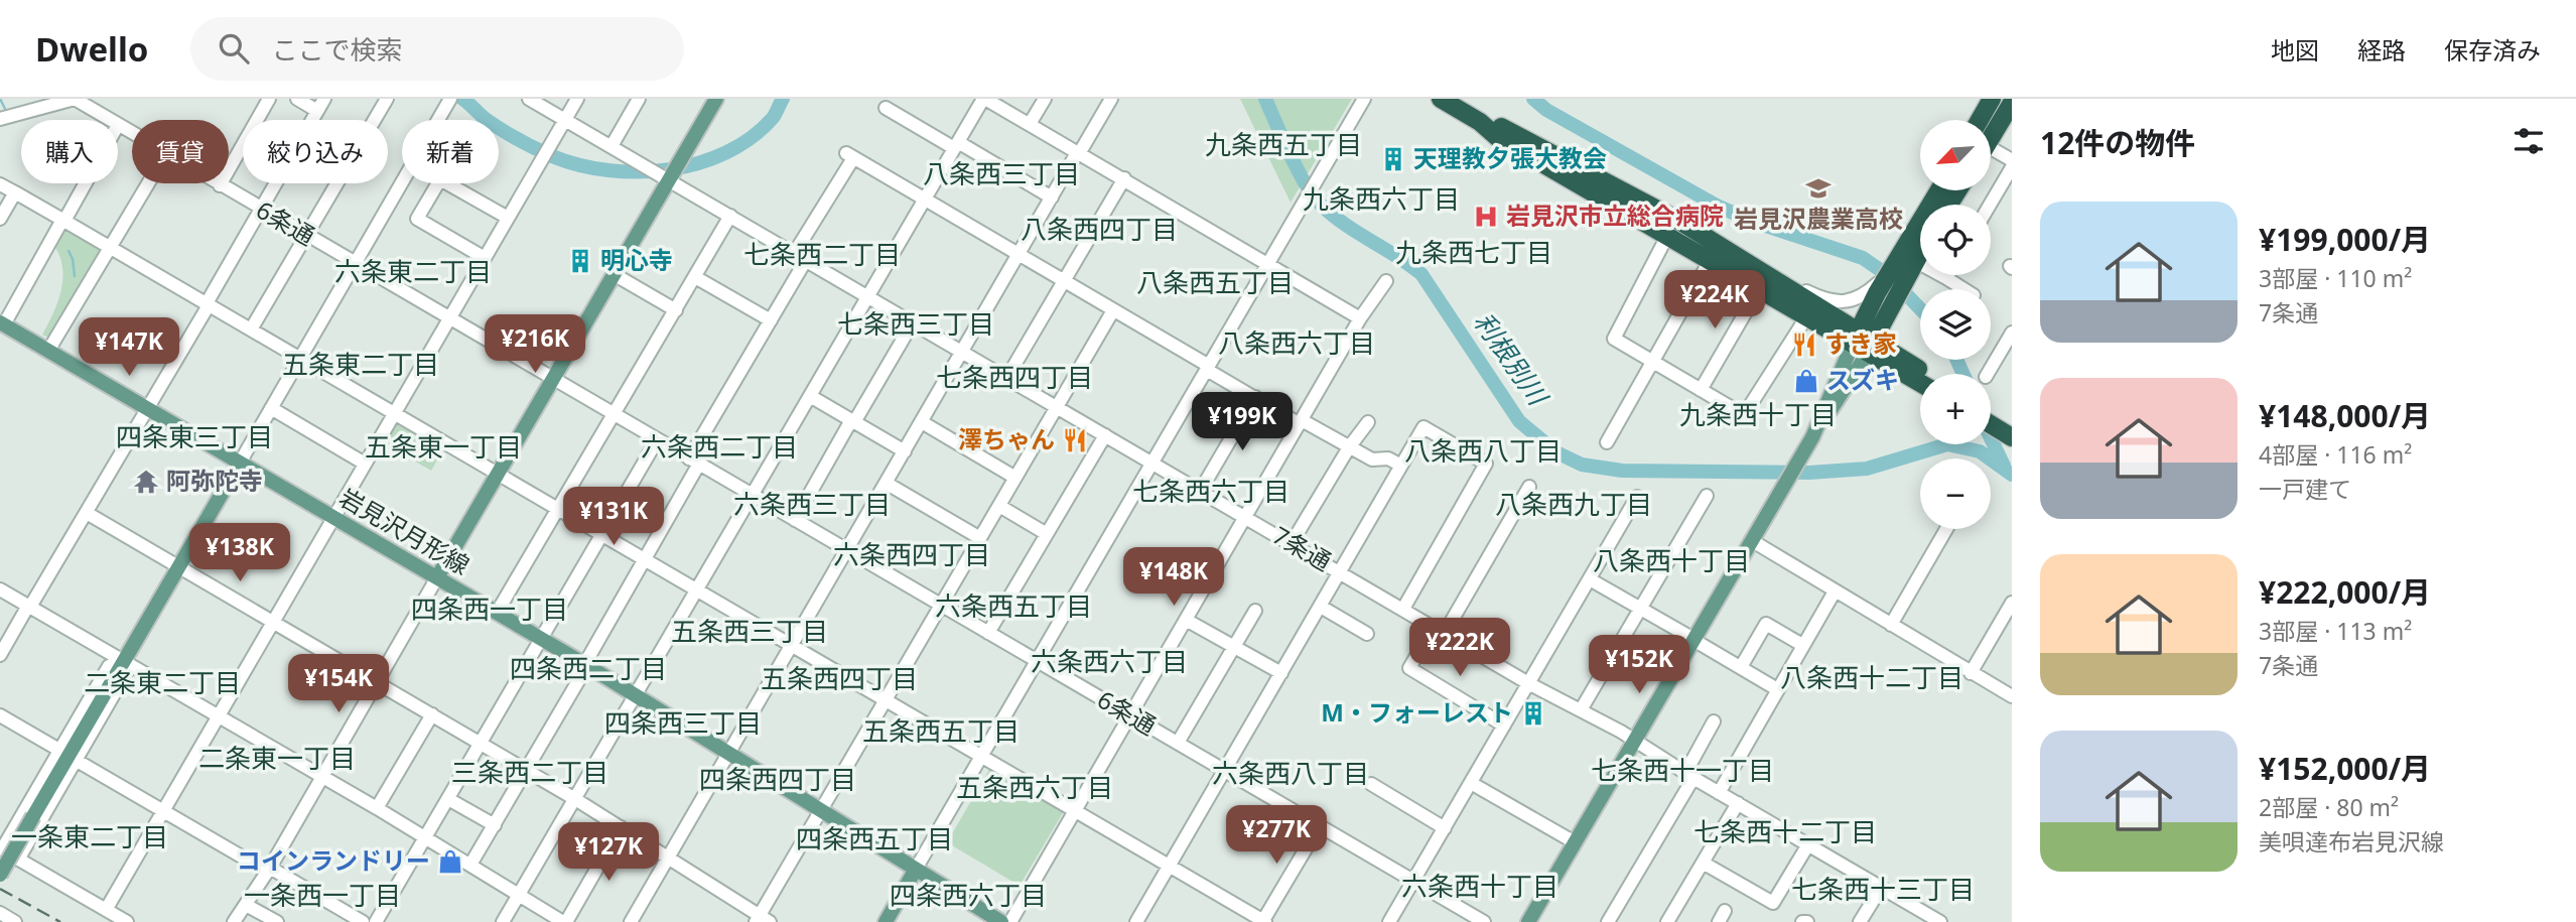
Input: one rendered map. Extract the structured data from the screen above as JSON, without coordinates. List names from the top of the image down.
{
  "streets": {
    "main road": ["岩見沢月形線"],
    "street": ["6条通", "7条通"]
  },
  "districts": [
    "九条西五丁目",
    "八条西三丁目",
    "九条西六丁目",
    "八条西四丁目",
    "九条西七丁目",
    "七条西二丁目",
    "六条東二丁目",
    "八条西五丁目",
    "七条西三丁目",
    "八条西六丁目",
    "五条東二丁目",
    "七条西四丁目",
    "九条西十丁目",
    "四条東三丁目",
    "五条東一丁目",
    "六条西二丁目",
    "八条西八丁目",
    "七条西六丁目",
    "六条西三丁目",
    "八条西九丁目",
    "六条西四丁目",
    "八条西十丁目",
    "六条西五丁目",
    "四条西一丁目",
    "五条西三丁目",
    "六条西六丁目",
    "四条西二丁目",
    "八条西十二丁目",
    "五条西四丁目",
    "二条東二丁目",
    "四条西三丁目",
    "五条西五丁目",
    "二条東一丁目",
    "七条西十一丁目",
    "三条西二丁目",
    "六条西八丁目",
    "四条西四丁目",
    "五条西六丁目",
    "七条西十二丁目",
    "一条東二丁目",
    "四条西五丁目",
    "六条西十丁目",
    "七条西十三丁目",
    "一条西一丁目",
    "四条西六丁目"
  ],
  "water": ["利根別川"],
  "places": {
    "building": ["天理教夕張大教会", "明心寺", "M・フォーレスト"],
    "school or university": ["岩見沢農業高校"],
    "hospital": ["岩見沢市立総合病院"],
    "restaurant": ["すき家", "澤ちゃん"],
    "shop": ["スズキ", "コインランドリー"],
    "temple": ["阿弥陀寺"]
  },
  "north": "bottom left",
  "page": {
    "header": "Dwello",
    "search": "ここで検索",
    "nav": ["地図", "経路", "保存済み"],
    "heading": "12件の物件",
    "map_buttons": ["+", "−"],
    "chip": [
      "購入",
      "賃貸",
      "絞り込み",
      "新着"
    ],
    "list": [
      {
        "name": "¥199,000/月",
        "note": "3部屋 · 110 m² · 7条通"
      },
      {
        "name": "¥148,000/月",
        "note": "4部屋 · 116 m² · 一戸建て"
      },
      {
        "name": "¥222,000/月",
        "note": "3部屋 · 113 m² · 7条通"
      },
      {
        "name": "¥152,000/月",
        "note": "2部屋 · 80 m² · 美唄達布岩見沢線"
      }
    ],
    "price": [
      "¥224K",
      "¥216K",
      "¥147K",
      "¥199K",
      "¥131K",
      "¥138K",
      "¥148K",
      "¥222K",
      "¥152K",
      "¥154K",
      "¥277K",
      "¥127K"
    ]
  }
}
